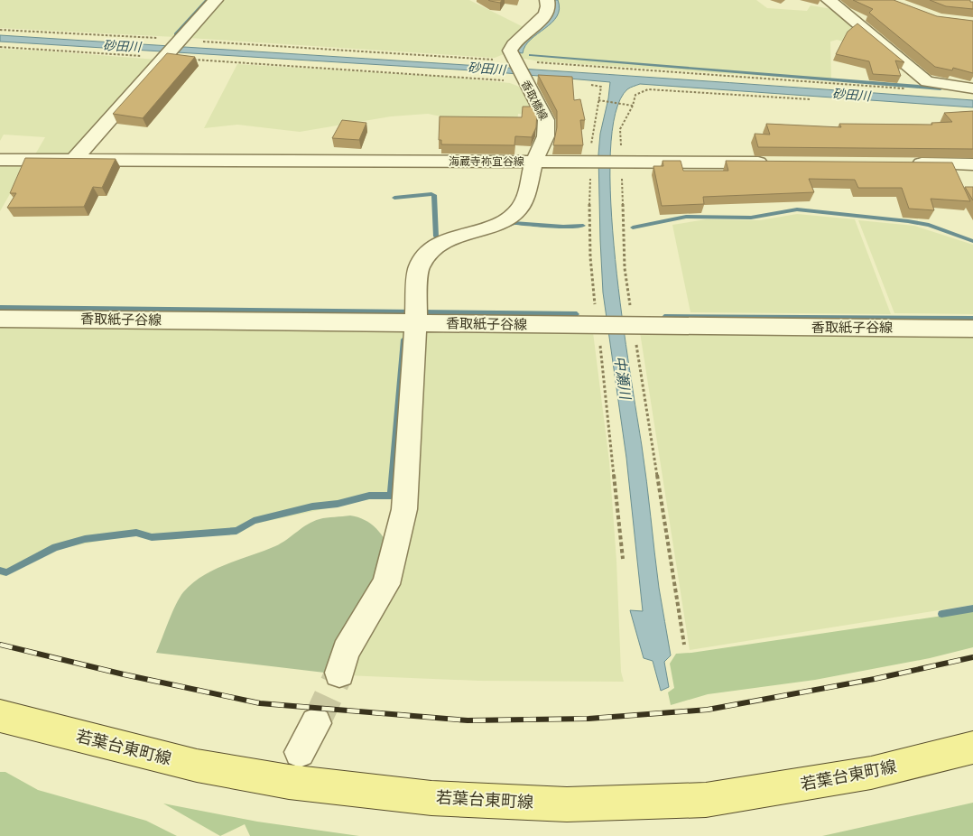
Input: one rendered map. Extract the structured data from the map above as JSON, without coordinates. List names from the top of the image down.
{
  "streets": {
    "main road": ["若葉台東町線"],
    "street": ["香取橋線", "海蔵寺祢宜谷線", "香取紙子谷線"]
  },
  "crossings": [
    ["香取橋線", "海蔵寺祢宜谷線"]
  ],
  "water": ["砂田川", "中瀬川"]
}
